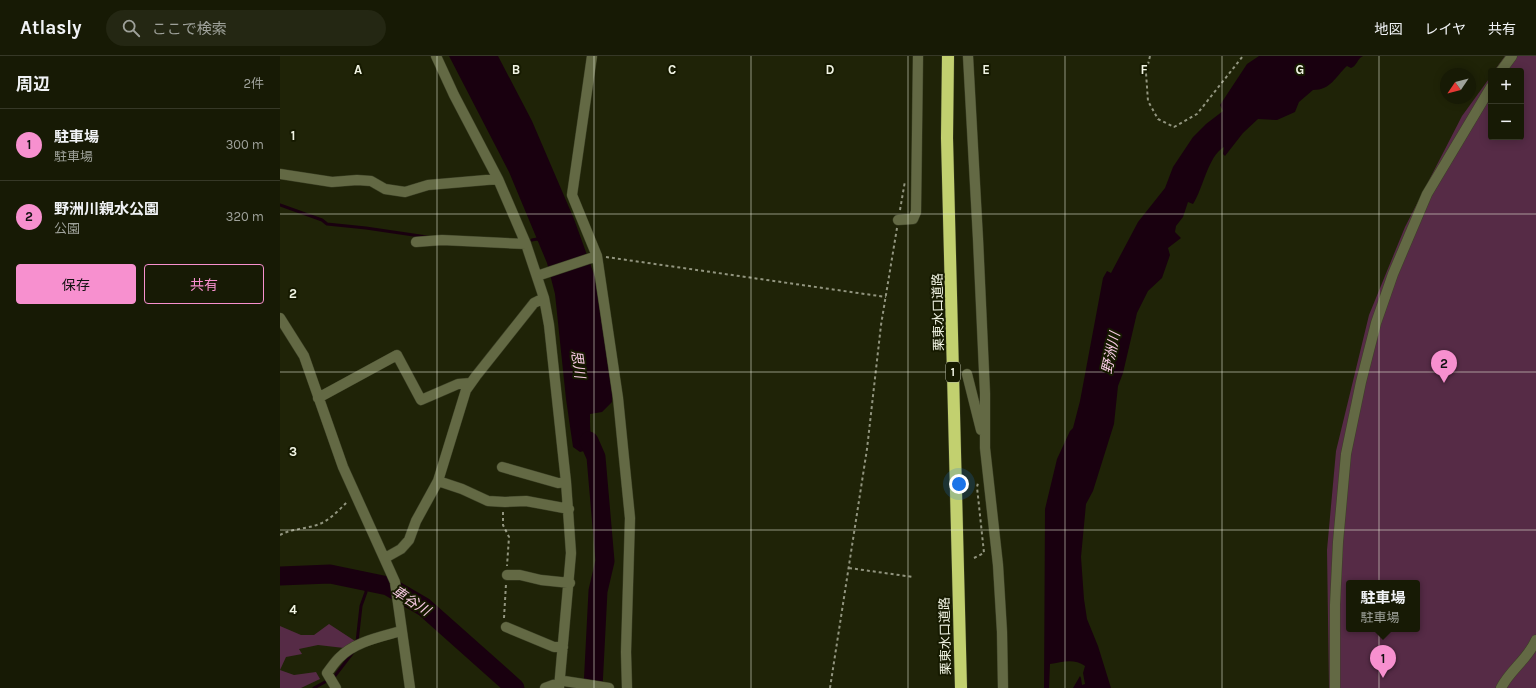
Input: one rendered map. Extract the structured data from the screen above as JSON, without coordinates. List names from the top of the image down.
{
  "streets": {
    "highway": ["栗東水口道路", "1"]
  },
  "water": ["野洲川", "思川", "車谷川"],
  "north": "bottom left",
  "page": {
    "header": "Atlasly",
    "search": "ここで検索",
    "nav": ["地図", "レイヤ", "共有"],
    "heading": ["周辺", "2件"],
    "map_buttons": ["+", "−"],
    "list": [
      {
        "mark": "1",
        "name": "駐車場",
        "note": "駐車場",
        "value": "300 m"
      },
      {
        "mark": "2",
        "name": "野洲川親水公園",
        "note": "公園",
        "value": "320 m"
      }
    ],
    "buttons": ["保存", "共有"],
    "pins": ["2", "1"],
    "popup": ["駐車場", "駐車場"]
  },
  "grid": {
    "columns": [
      "A",
      "B",
      "C",
      "D",
      "E",
      "F",
      "G"
    ],
    "rows": [
      "1",
      "2",
      "3",
      "4"
    ]
  }
}
